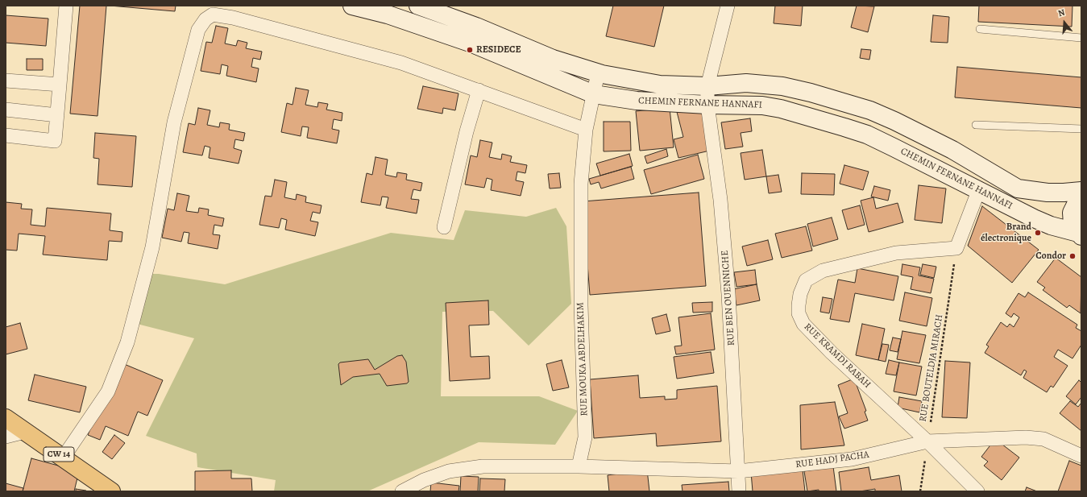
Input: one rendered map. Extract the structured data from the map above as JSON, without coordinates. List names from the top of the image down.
{
  "streets": {
    "main road": ["CHEMIN FERNANE HANNAFI", "CW 14"],
    "street": [
      "RUE BEN OUENNICHE",
      "RUE KRAMDI RABAH",
      "RUE MOUKA ABDELHAKIM",
      "RUE HADJ PACHA"
    ],
    "path": ["RUE BOUTELDJA MIRACH"]
  },
  "crossings": [
    ["CHEMIN FERNANE HANNAFI", "RUE BEN OUENNICHE"],
    ["CHEMIN FERNANE HANNAFI", "RUE MOUKA ABDELHAKIM"],
    ["RUE BEN OUENNICHE", "RUE HADJ PACHA"],
    ["RUE KRAMDI RABAH", "RUE BOUTELDJA MIRACH"],
    ["RUE KRAMDI RABAH", "RUE HADJ PACHA"],
    ["RUE MOUKA ABDELHAKIM", "RUE HADJ PACHA"],
    ["RUE BOUTELDJA MIRACH", "RUE HADJ PACHA"]
  ],
  "places": ["RESIDECE", "Brand électronique", "Condor"],
  "north": "top"
}
